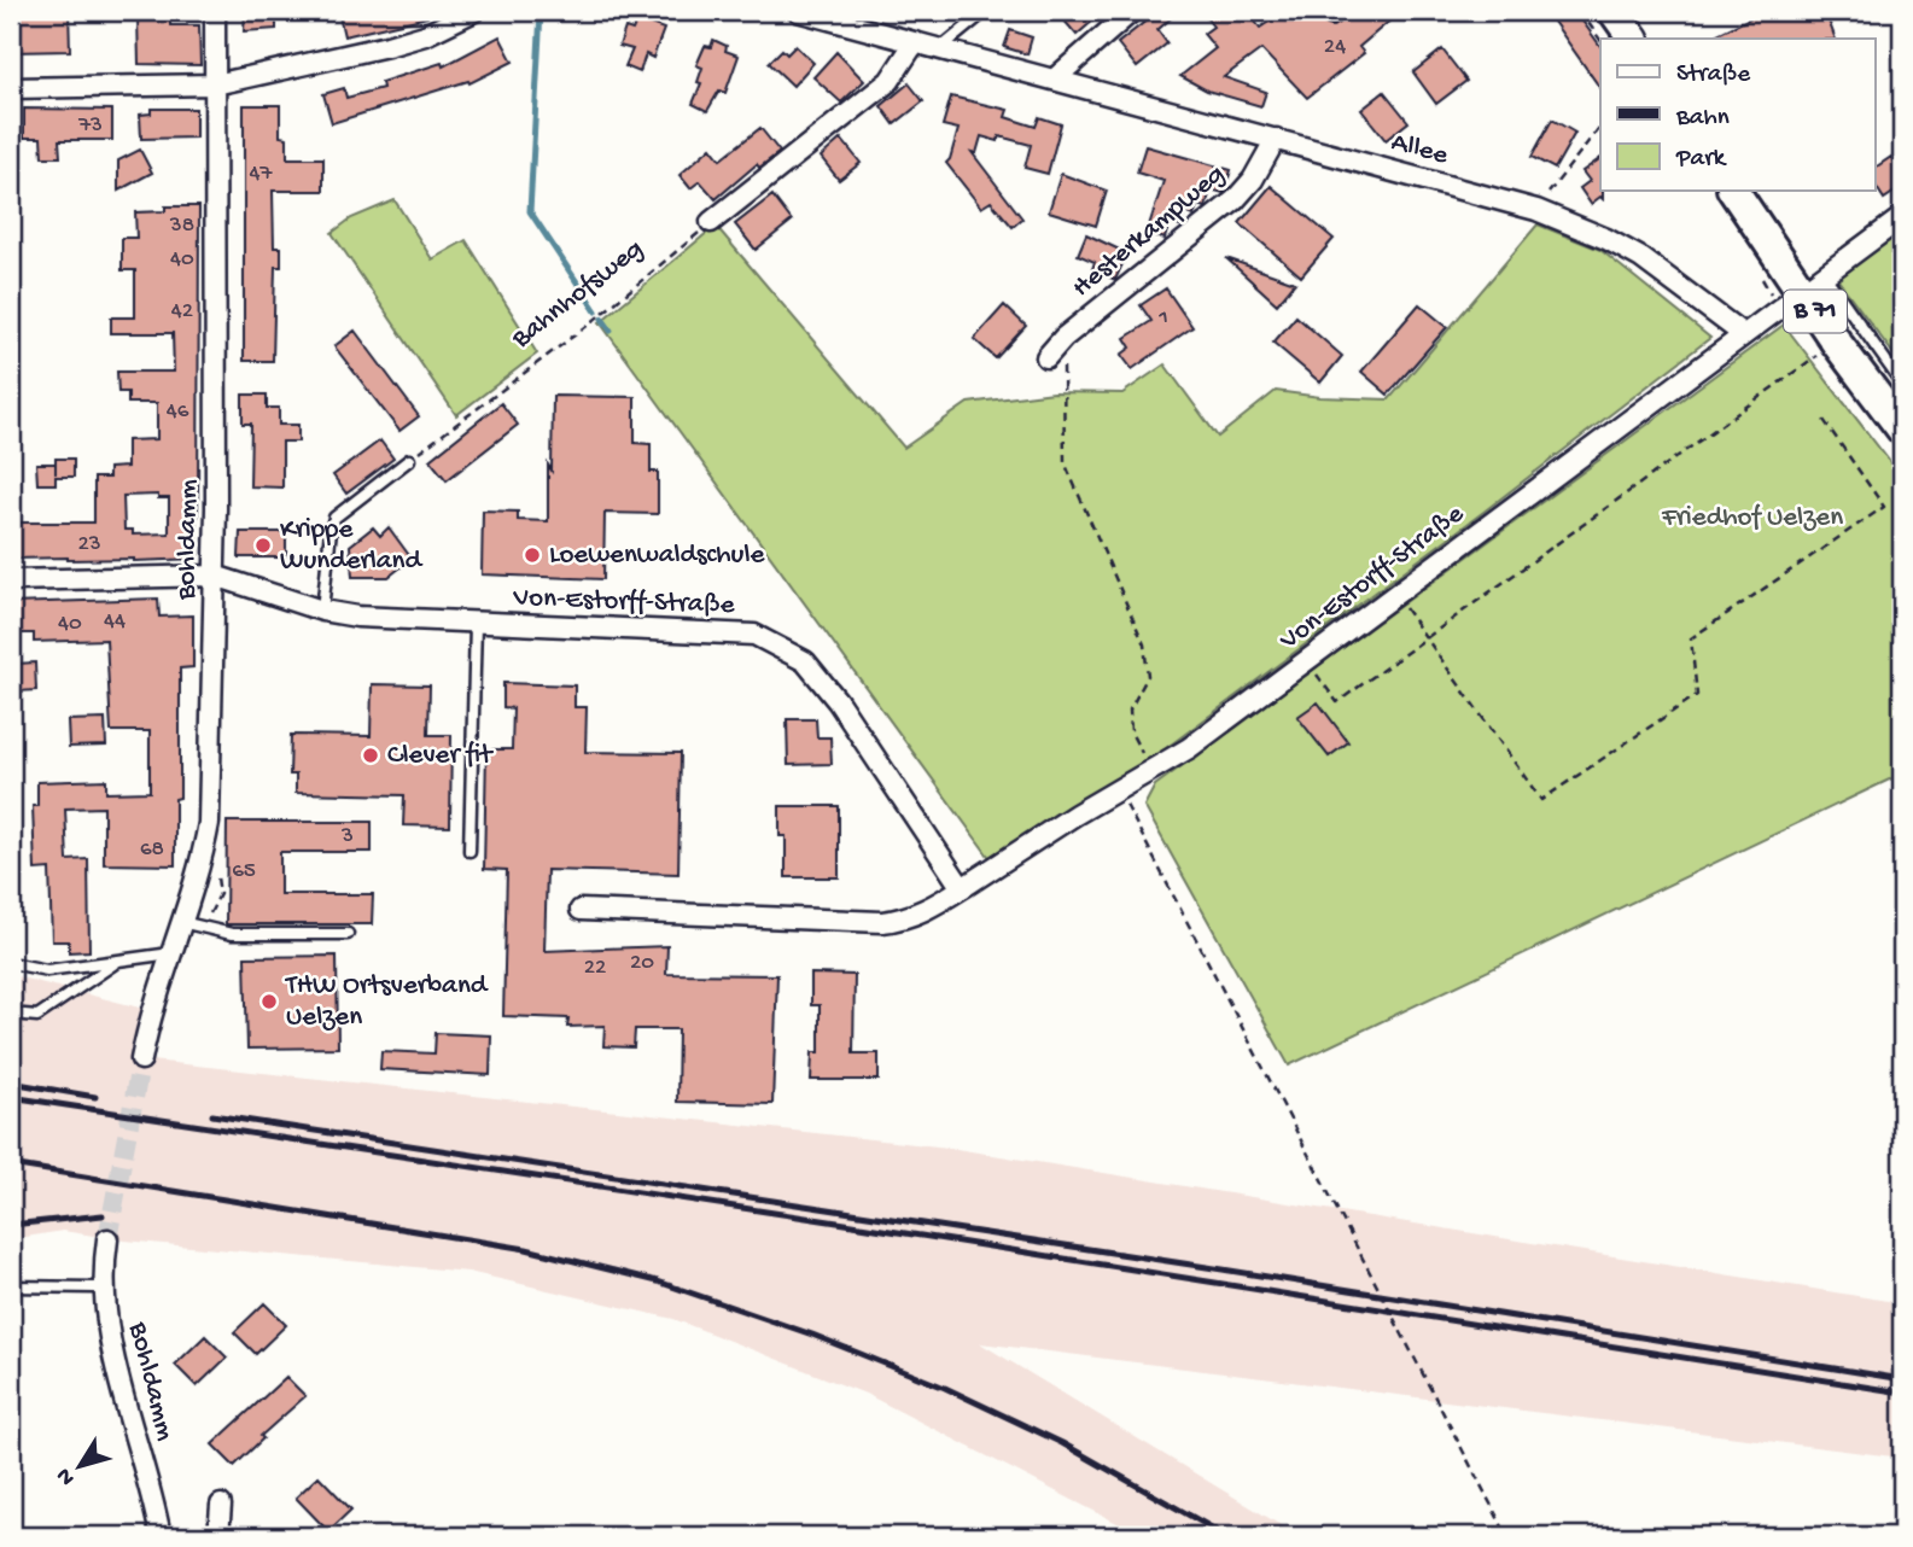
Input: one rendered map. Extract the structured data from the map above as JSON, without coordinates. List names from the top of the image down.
{
  "streets": {
    "main road": ["B 71"],
    "street": [
      "Allee",
      "Hesterkampweg",
      "Bohldamm",
      "Von-Estorff-Straße"
    ],
    "path": ["Bahnhofsweg"]
  },
  "crossings": [
    ["Allee", "Hesterkampweg"],
    ["Allee", "Von-Estorff-Straße"],
    ["B 71", "Von-Estorff-Straße"],
    ["Bohldamm", "Von-Estorff-Straße"]
  ],
  "parks": ["Friedhof Uelzen"],
  "places": [
    "Krippe Wunderland",
    "Loewenwaldschule",
    "Clever fit",
    "THW Ortsverband Uelzen"
  ],
  "house_numbers": [
    "24",
    "73",
    "47",
    "38",
    "40",
    "42",
    "1",
    "46",
    "23",
    "44",
    "40",
    "3",
    "68",
    "65",
    "20",
    "22"
  ],
  "legend": ["Straße", "Bahn", "Park"],
  "north": "bottom left"
}
